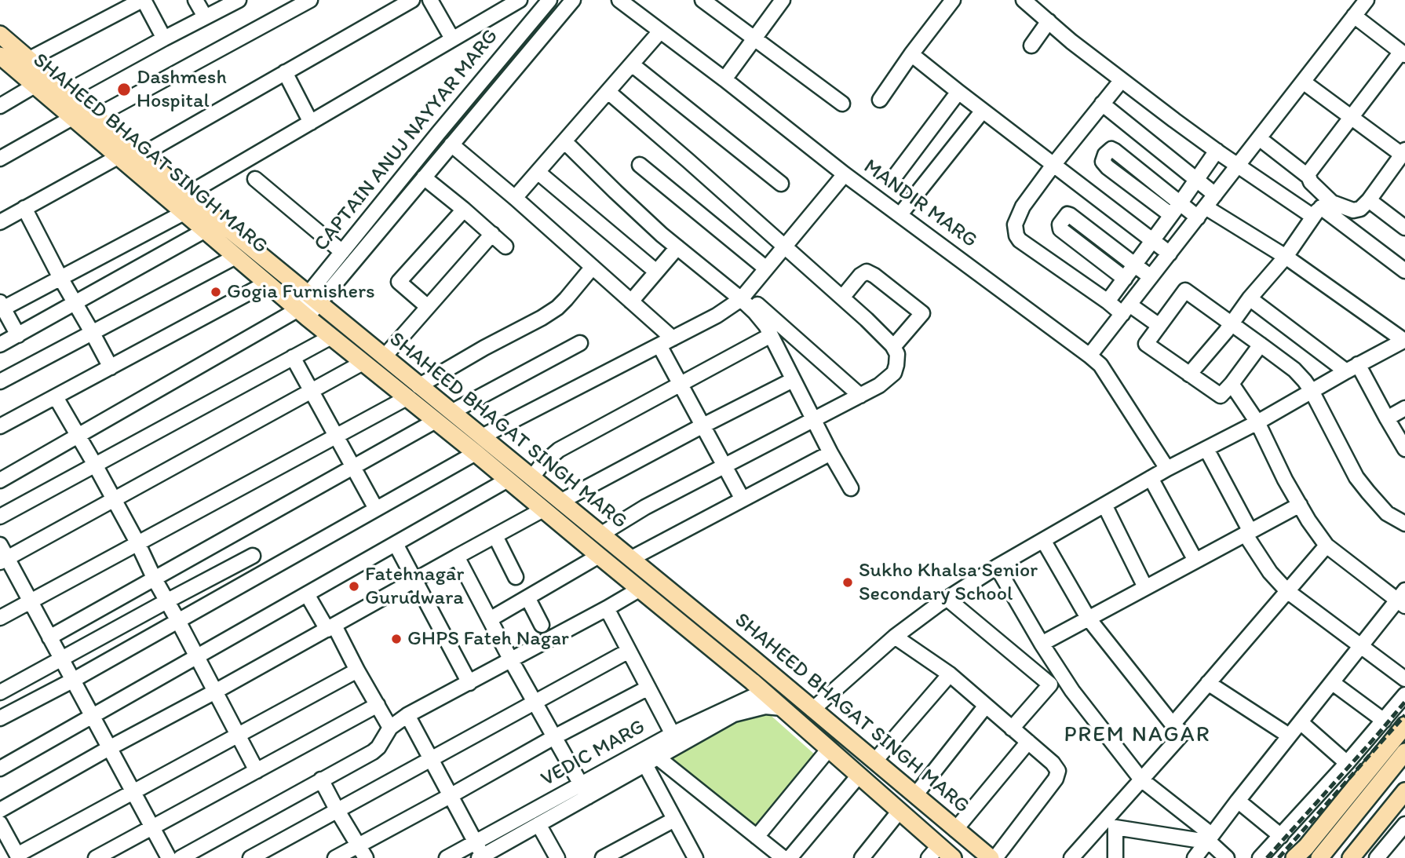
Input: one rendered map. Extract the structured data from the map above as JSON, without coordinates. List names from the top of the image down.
{
  "streets": {
    "main road": ["SHAHEED BHAGAT SINGH MARG"],
    "street": ["CAPTAIN ANUJ NAYYAR MARG", "MANDIR MARG", "VEDIC MARG"]
  },
  "crossings": [
    ["CAPTAIN ANUJ NAYYAR MARG", "SHAHEED BHAGAT SINGH MARG"],
    ["SHAHEED BHAGAT SINGH MARG", "VEDIC MARG"]
  ],
  "districts": ["PREM NAGAR"],
  "places": [
    "Dashmesh Hospital",
    "Gogia Furnishers",
    "Sukho Khalsa Senior Secondary School",
    "Fatehnagar Gurudwara",
    "GHPS Fateh Nagar"
  ]
}
